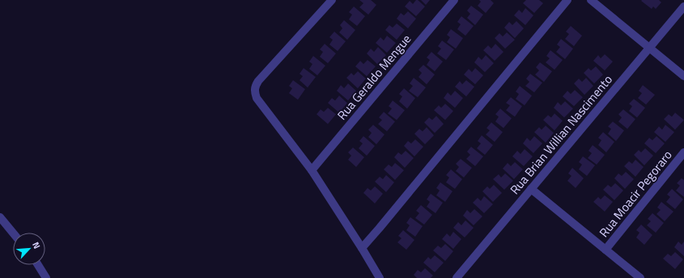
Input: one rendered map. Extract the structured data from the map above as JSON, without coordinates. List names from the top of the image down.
{
  "streets": {
    "street": ["Rua Geraldo Mengue", "Rua Brian Willian Nascimento", "Rua Moacir Pegoraro"]
  },
  "north": "top right"
}
